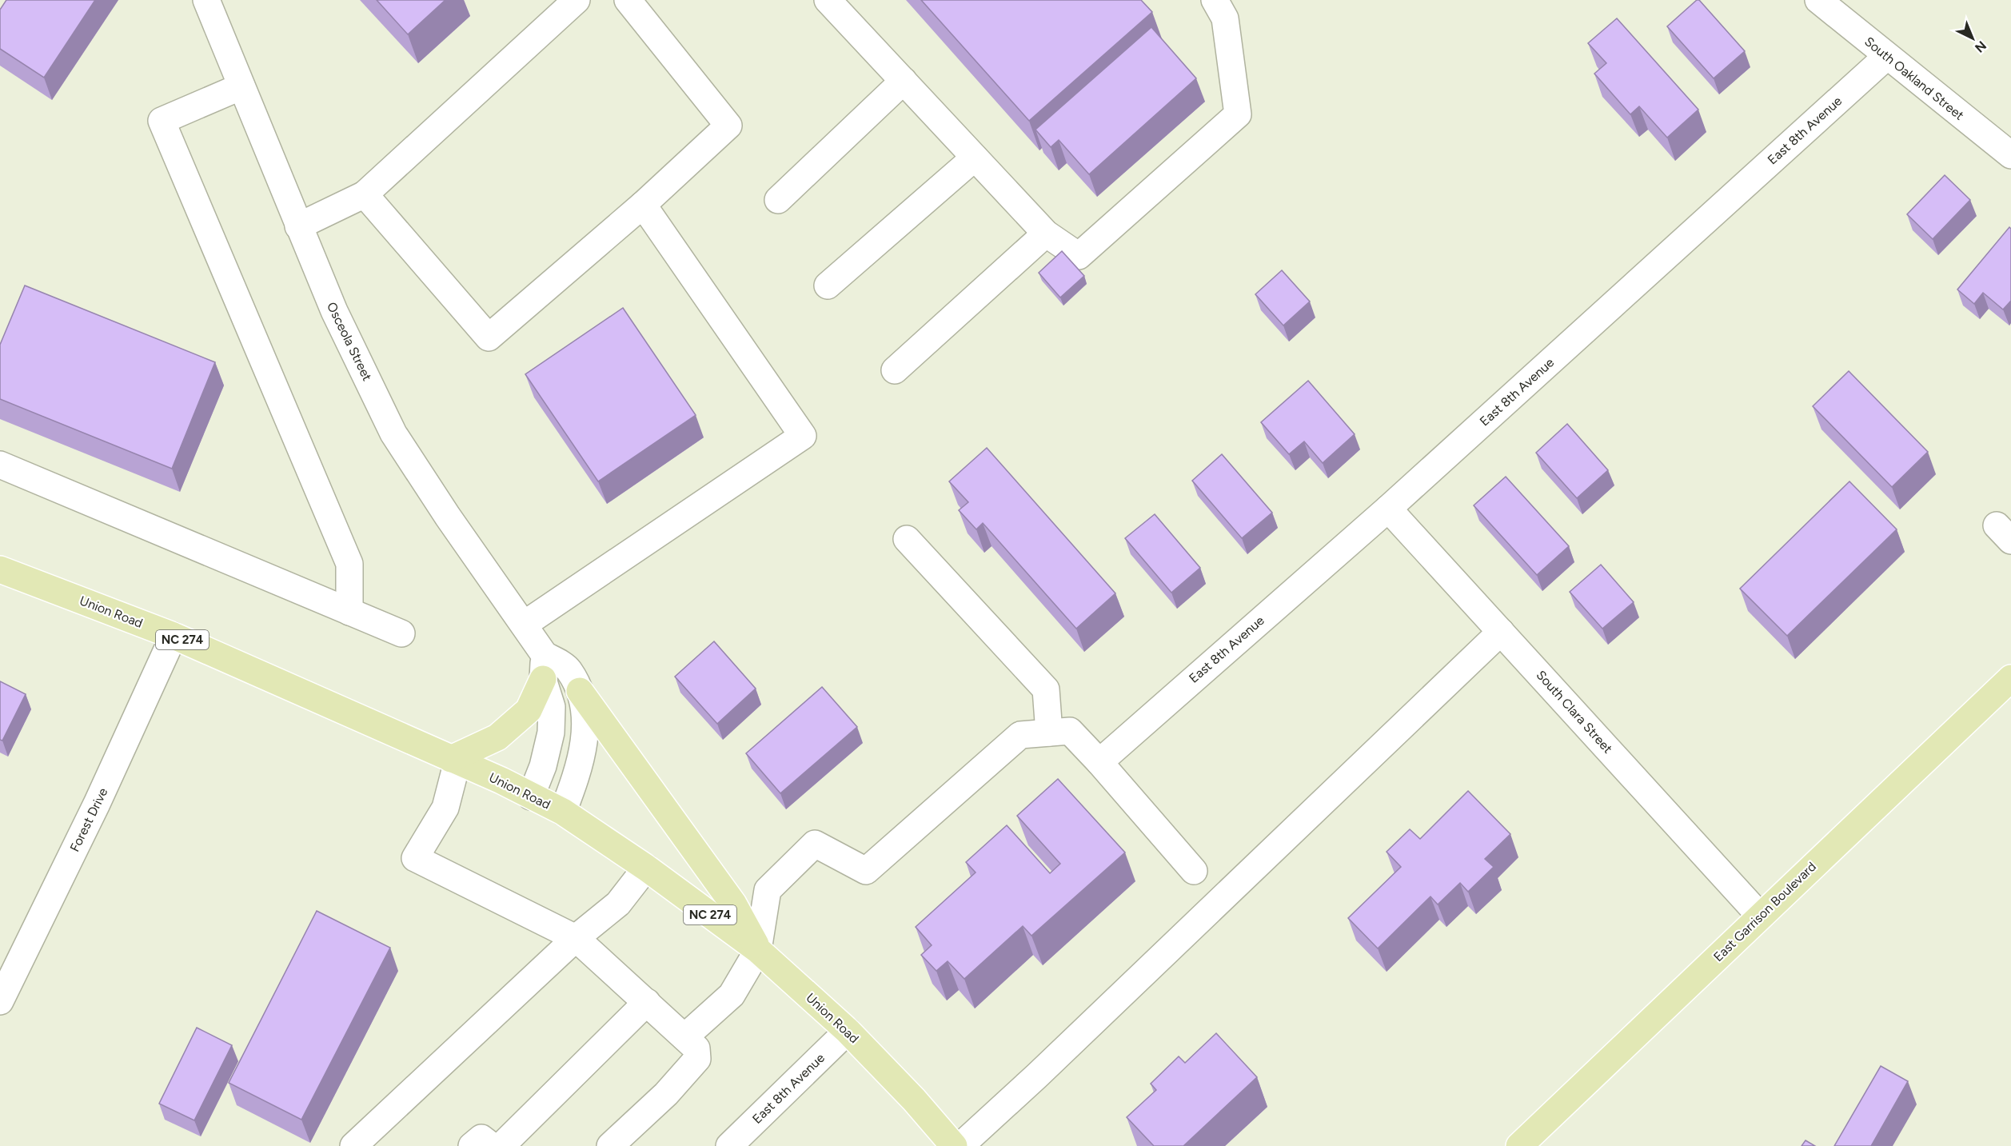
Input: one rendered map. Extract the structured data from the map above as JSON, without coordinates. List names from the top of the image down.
{
  "streets": {
    "main road": ["Union Road", "NC 274", "East Garrison Boulevard"],
    "street": [
      "South Oakland Street",
      "East 8th Avenue",
      "Osceola Street",
      "South Clara Street",
      "Forest Drive"
    ]
  },
  "crossings": [
    ["South Oakland Street", "East 8th Avenue"],
    ["East 8th Avenue", "Union Road"],
    ["East 8th Avenue", "South Clara Street"],
    ["Osceola Street", "Union Road"],
    ["Union Road", "Forest Drive"],
    ["South Clara Street", "East Garrison Boulevard"]
  ],
  "north": "bottom right"
}
